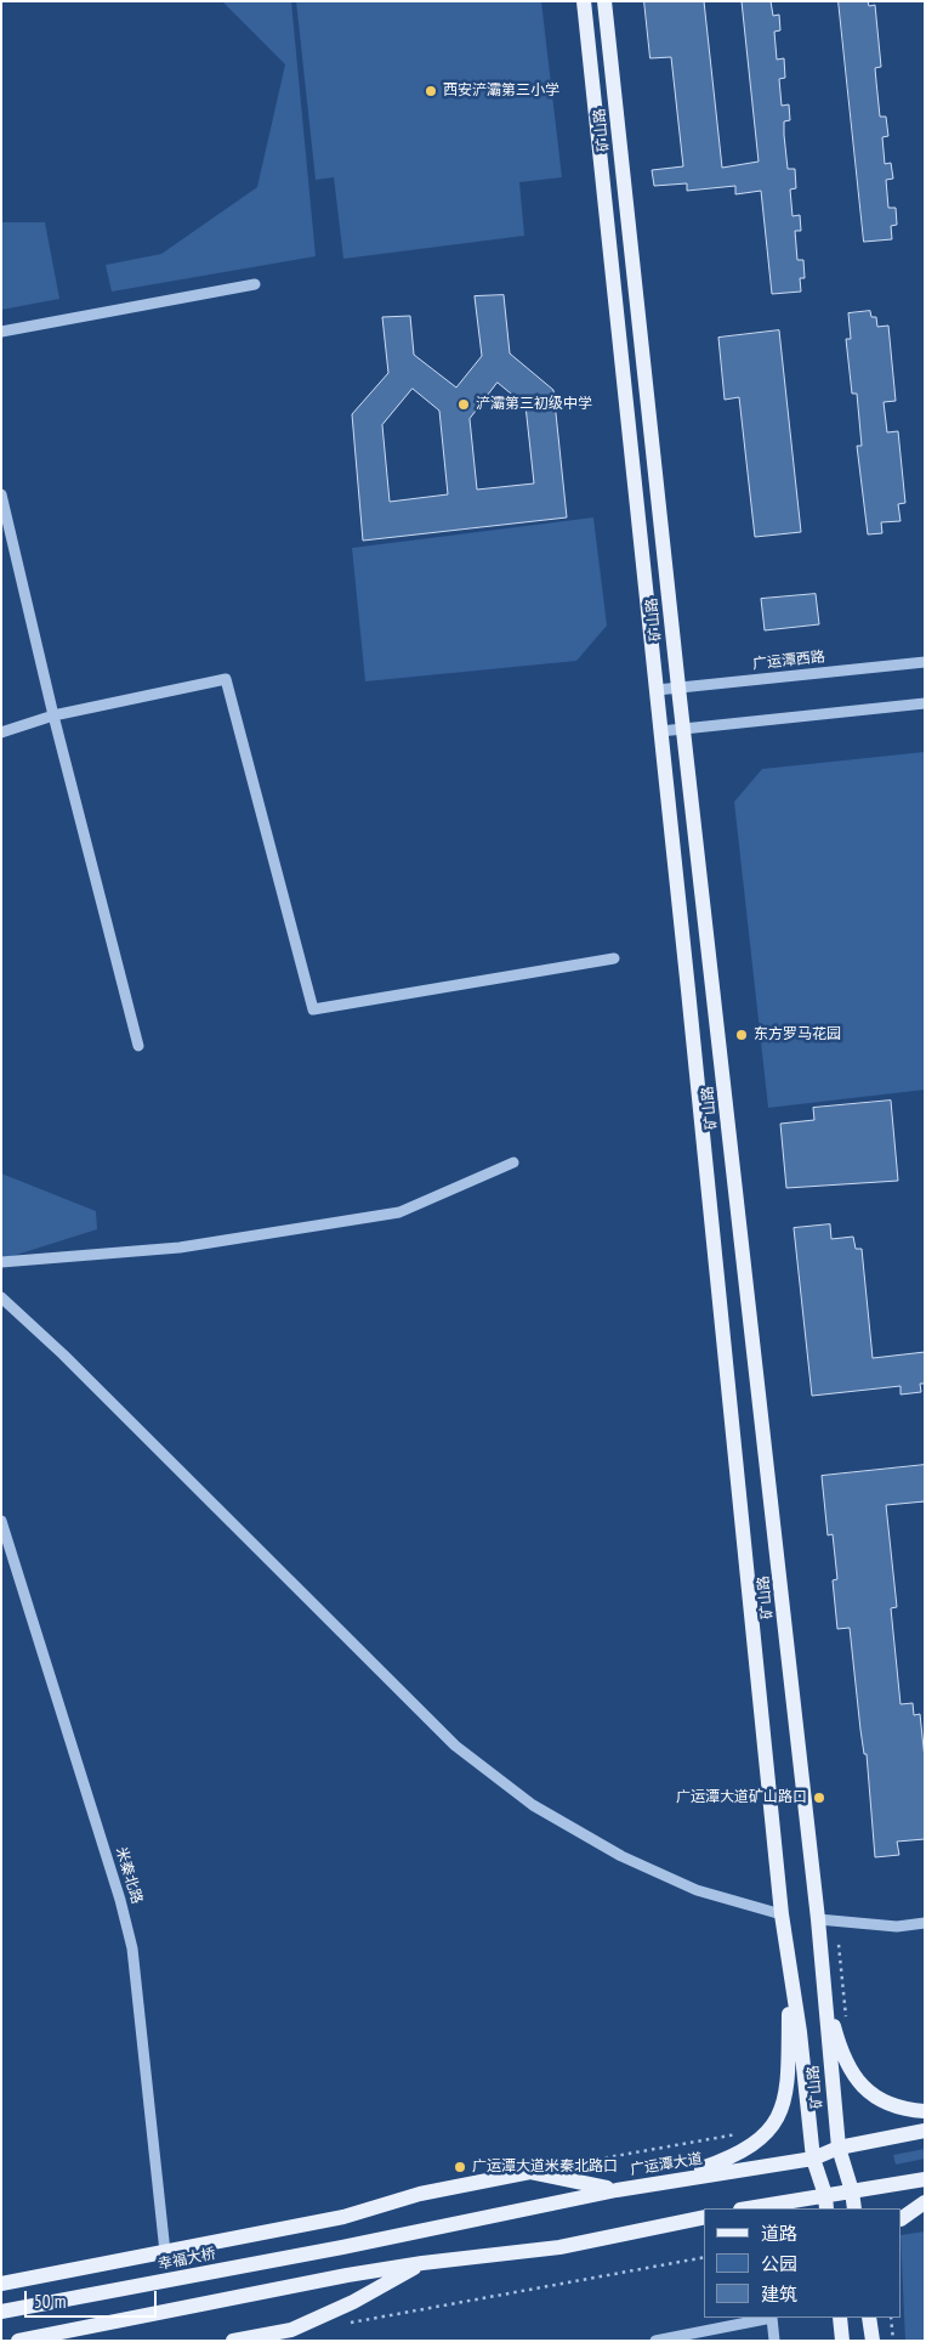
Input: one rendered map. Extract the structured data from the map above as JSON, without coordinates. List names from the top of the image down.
{
  "streets": {
    "main road": ["矿山路", "广运潭大道", "幸福大桥"],
    "street": ["广运潭西路", "米秦北路"]
  },
  "crossings": [
    ["矿山路", "广运潭西路"],
    ["矿山路", "广运潭大道"],
    ["广运潭大道", "幸福大桥"]
  ],
  "places": [
    "西安浐灞第三小学",
    "浐灞第三初级中学",
    "东方罗马花园",
    "广运潭大道矿山路口",
    "广运潭大道米秦北路口"
  ],
  "legend": ["道路", "公园", "建筑"],
  "scale_bar": "50 m"
}
